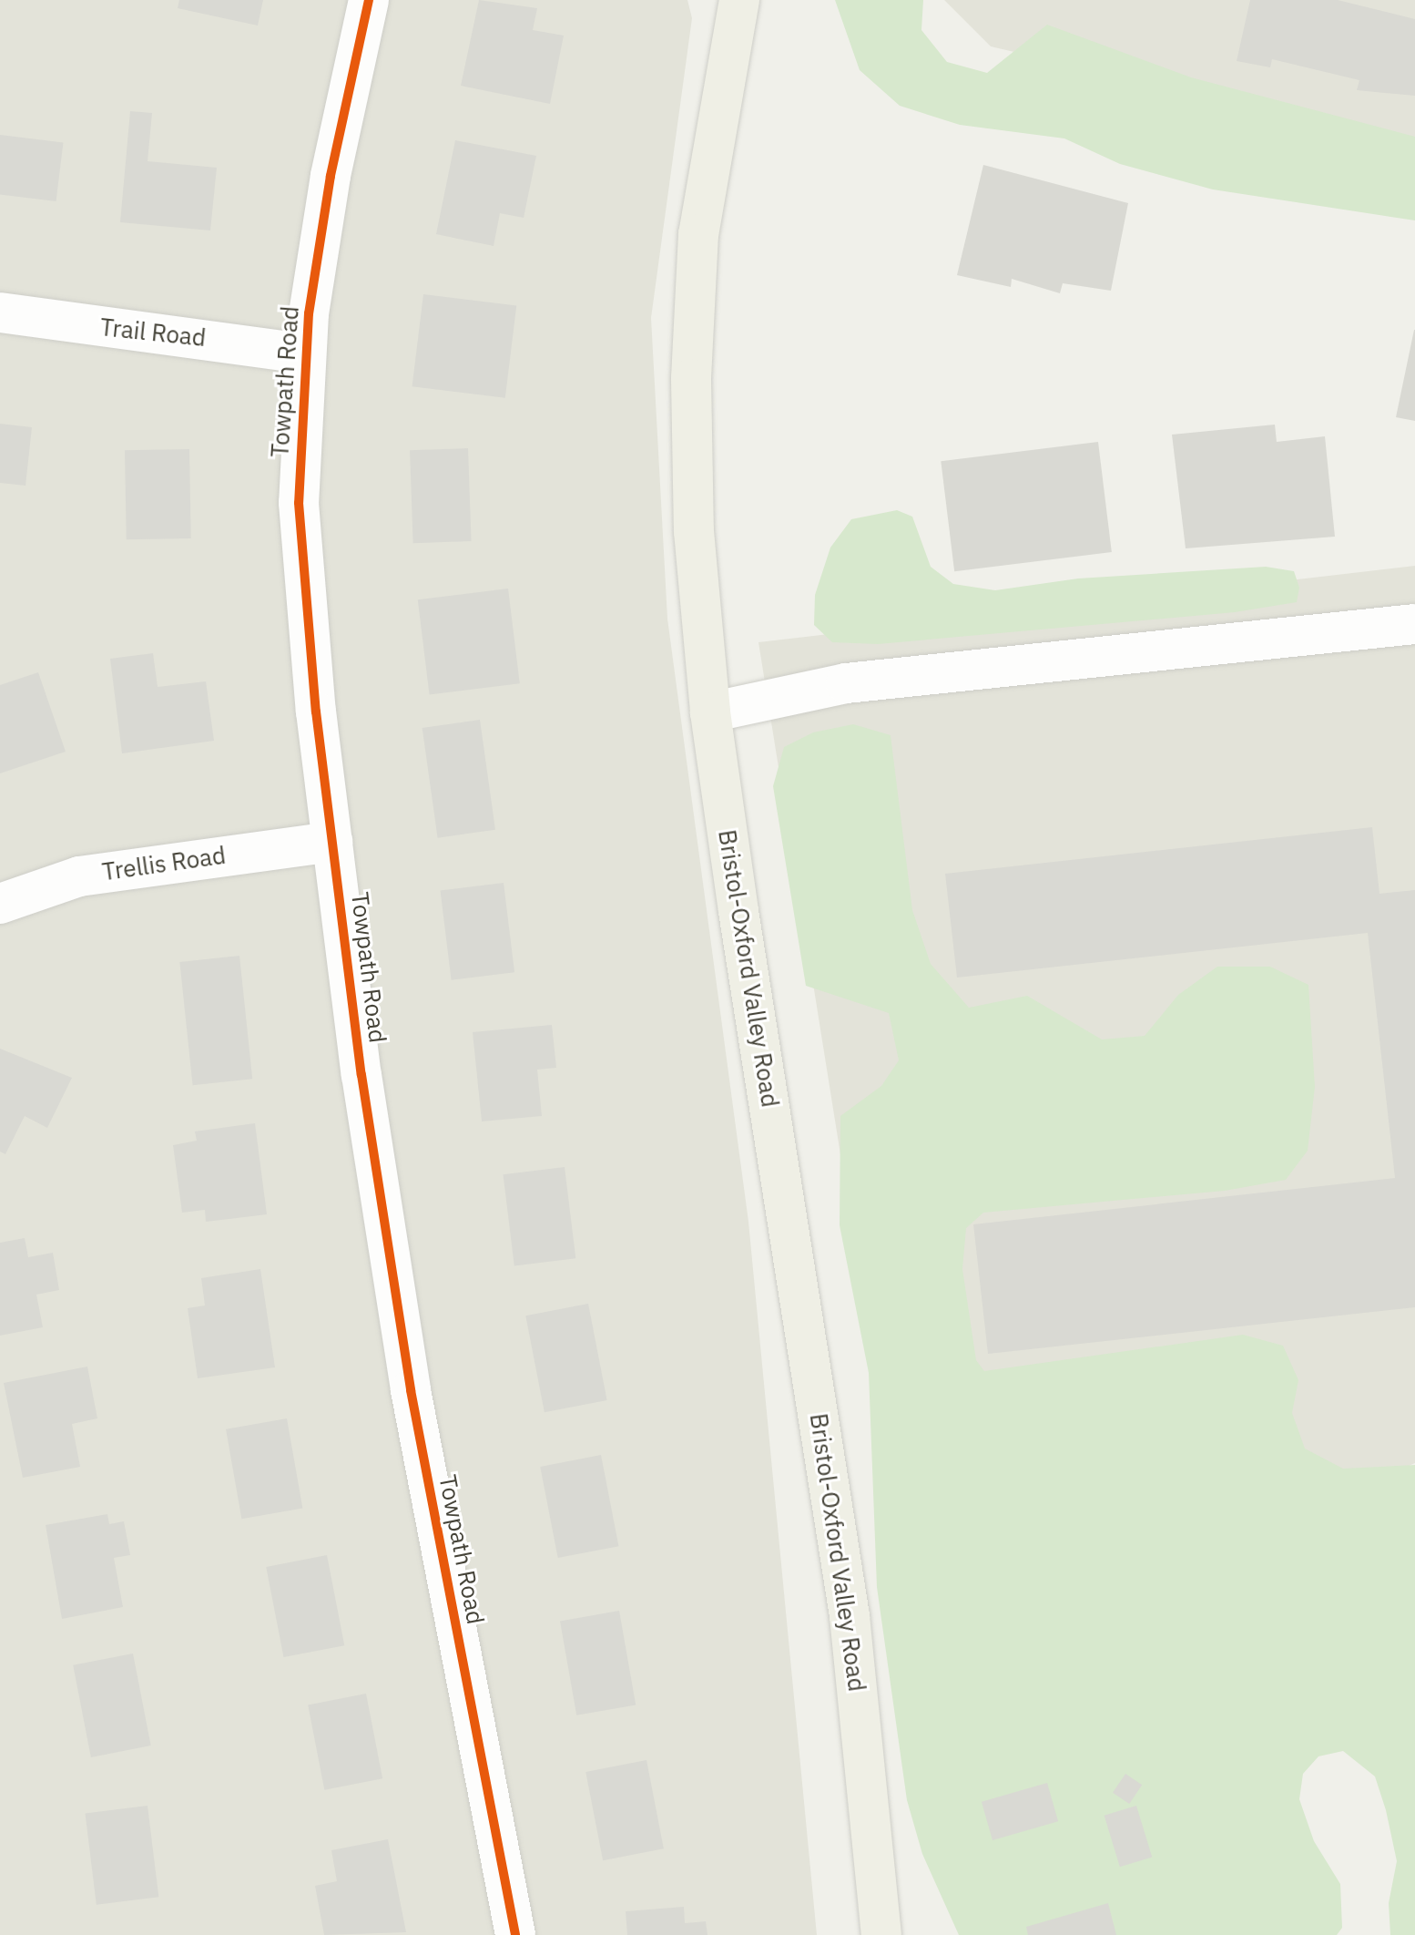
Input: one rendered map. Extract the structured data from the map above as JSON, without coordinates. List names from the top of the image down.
{
  "streets": {
    "main road": ["Bristol-Oxford Valley Road"],
    "street": ["Trail Road", "Towpath Road", "Trellis Road"]
  },
  "crossings": [
    ["Trail Road", "Towpath Road"],
    ["Towpath Road", "Trellis Road"]
  ]
}
